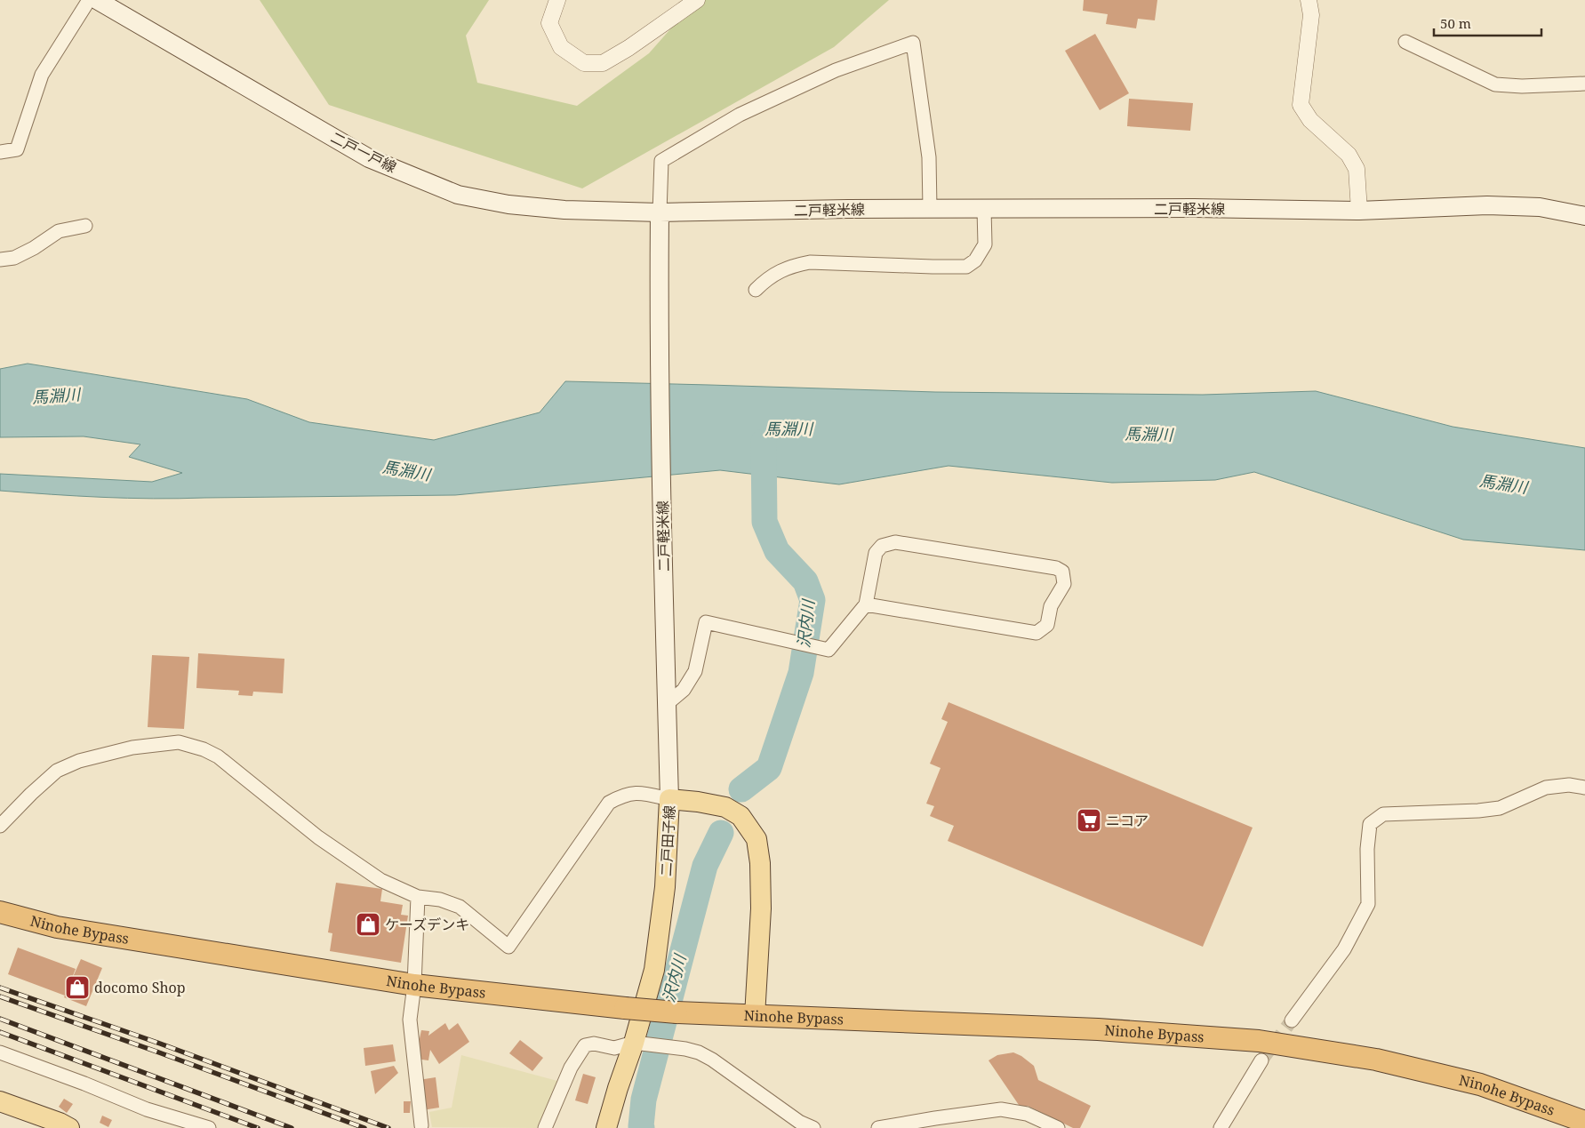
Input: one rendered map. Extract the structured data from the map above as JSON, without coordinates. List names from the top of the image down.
{
  "streets": {
    "highway": ["Ninohe Bypass"],
    "main road": ["二戸一戸線", "二戸軽米線", "二戸田子線"]
  },
  "crossings": [
    ["二戸一戸線", "二戸軽米線"],
    ["二戸軽米線", "二戸田子線"],
    ["二戸田子線", "Ninohe Bypass"]
  ],
  "water": ["馬淵川", "沢内川"],
  "places": {
    "supermarket": ["ニコア"],
    "shop": ["ケーズデンキ", "docomo Shop"]
  },
  "scale_bar": "50 m"
}
